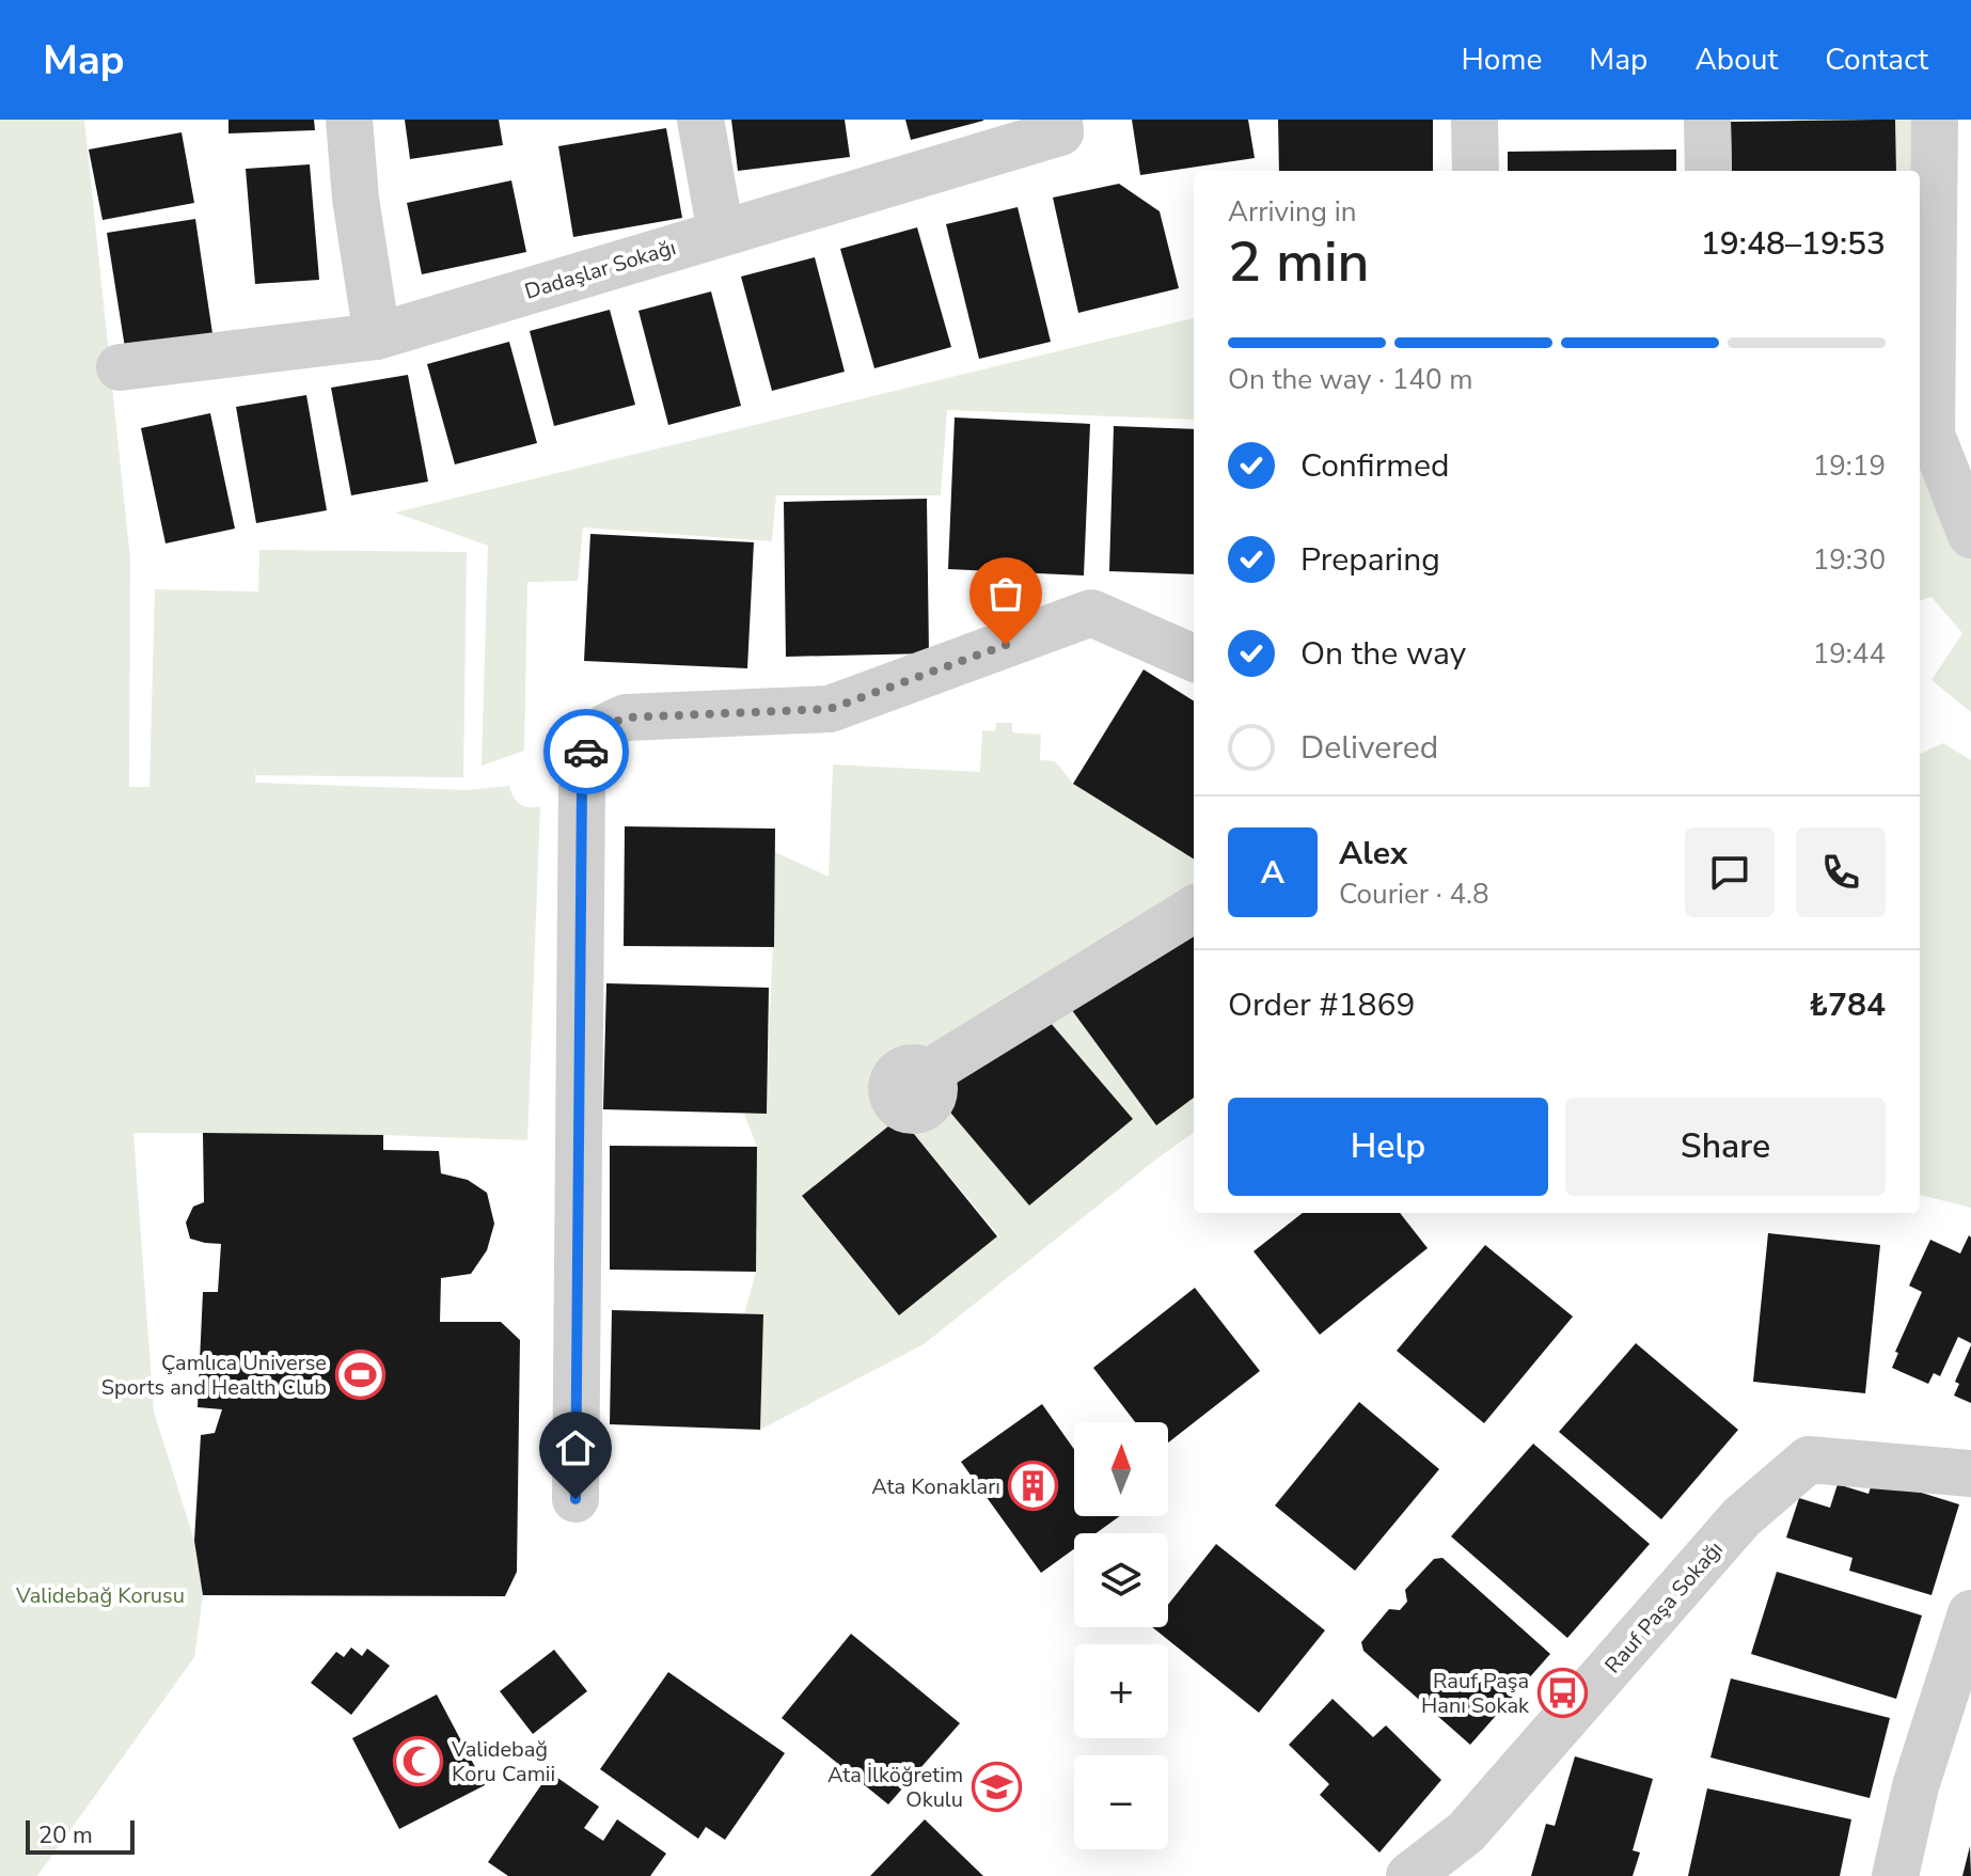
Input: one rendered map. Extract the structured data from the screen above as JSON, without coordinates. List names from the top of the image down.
{
  "streets": {
    "street": ["Dadaşlar Sokağı", "Rauf Paşa Sokağı"]
  },
  "parks": ["Validebağ Korusu"],
  "places": {
    "sports": ["Çamlıca Universe Sports and Health Club"],
    "building": ["Ata Konakları"],
    "bus stop": ["Rauf Paşa Hanı Sokak"],
    "mosque": ["Validebağ Koru Camii"],
    "school or university": ["Ata İlköğretim Okulu"]
  },
  "scale_bar": "20 m",
  "north": "top",
  "page": {
    "header": "Map",
    "nav": [
      "Home",
      "Map",
      "About",
      "Contact"
    ],
    "heading": ["2 min", "Arriving in", "19:48–19:53"],
    "panel": [
      "Alex",
      "Courier · 4.8",
      "Order #1869",
      "₺784"
    ],
    "bar": "On the way · 140 m",
    "list": [
      ["Confirmed", "19:19"],
      ["Preparing", "19:30"],
      ["On the way", "19:44"],
      "Delivered"
    ],
    "round": "A",
    "buttons": ["Help", "Share"],
    "map_buttons": ["+", "−"],
    "scale": "20 m"
  }
}
